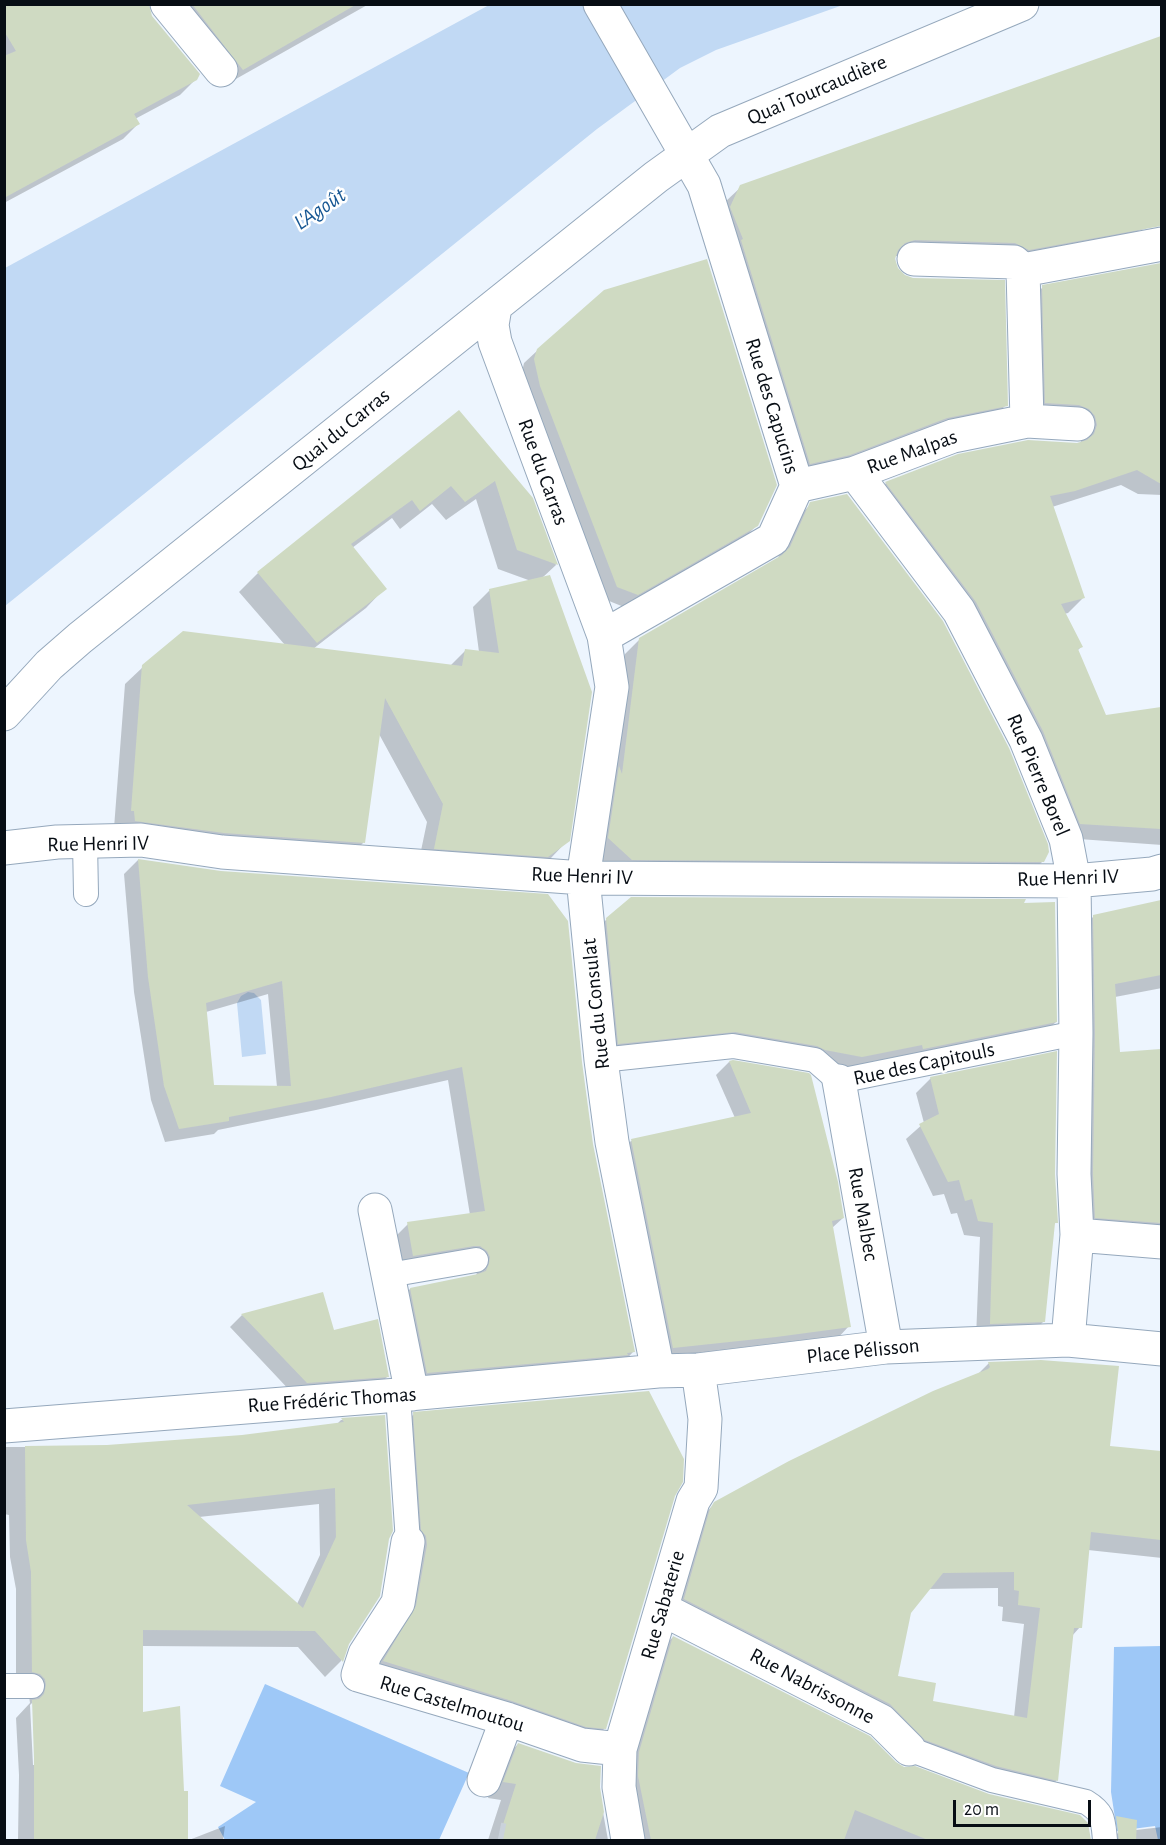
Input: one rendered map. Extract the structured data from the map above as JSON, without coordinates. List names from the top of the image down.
{
  "streets": {
    "street": [
      "Quai Tourcaudière",
      "Rue des Capucins",
      "Quai du Carras",
      "Rue Malpas",
      "Rue du Carras",
      "Rue Pierre Borel",
      "Rue Henri IV",
      "Rue du Consulat",
      "Rue Malbec",
      "Place Pélisson",
      "Rue Frédéric Thomas",
      "Rue Sabaterie",
      "Rue Nabrissonne",
      "Rue Castelmoutou"
    ],
    "lane": ["Rue des Capitouls"]
  },
  "crossings": [
    ["Quai Tourcaudière", "Rue des Capucins"],
    ["Quai Tourcaudière", "Quai du Carras"],
    ["Rue des Capucins", "Quai du Carras"],
    ["Rue des Capucins", "Rue Malpas"],
    ["Rue des Capucins", "Rue du Carras"],
    ["Rue des Capucins", "Rue du Consulat"],
    ["Quai du Carras", "Rue du Carras"],
    ["Rue Malpas", "Rue Pierre Borel"],
    ["Rue du Carras", "Rue du Consulat"],
    ["Rue Pierre Borel", "Rue Henri IV"],
    ["Rue Pierre Borel", "Rue des Capitouls"],
    ["Rue Pierre Borel", "Place Pélisson"],
    ["Rue Henri IV", "Rue du Consulat"],
    ["Rue du Consulat", "Rue des Capitouls"],
    ["Rue du Consulat", "Place Pélisson"],
    ["Rue du Consulat", "Rue Frédéric Thomas"],
    ["Rue des Capitouls", "Rue Malbec"],
    ["Rue Malbec", "Place Pélisson"],
    ["Place Pélisson", "Rue Frédéric Thomas"],
    ["Place Pélisson", "Rue Sabaterie"],
    ["Rue Frédéric Thomas", "Rue Castelmoutou"],
    ["Rue Sabaterie", "Rue Nabrissonne"],
    ["Rue Sabaterie", "Rue Castelmoutou"]
  ],
  "water": ["L'Agoût"],
  "scale_bar": "20 m"
}
